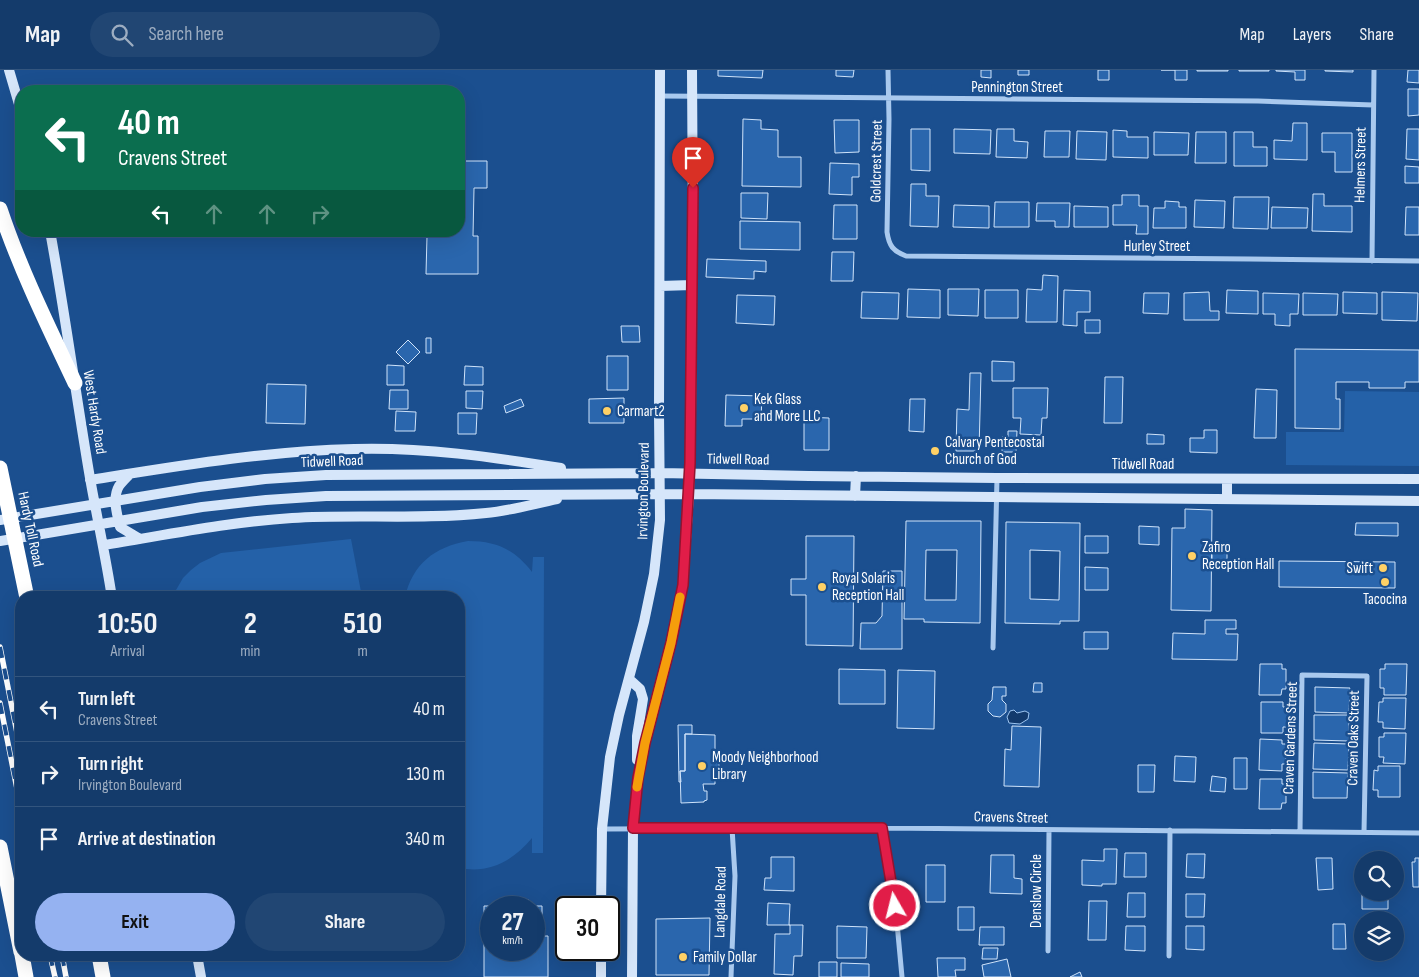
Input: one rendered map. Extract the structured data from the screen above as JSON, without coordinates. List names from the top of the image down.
{
  "streets": {
    "highway": ["Hardy Toll Road"],
    "main road": ["West Hardy Road", "Tidwell Road", "Irvington Boulevard"],
    "street": [
      "Pennington Street",
      "Goldcrest Street",
      "Helmers Street",
      "Hurley Street",
      "Craven Gardens Street",
      "Craven Oaks Street",
      "Cravens Street",
      "Denslow Circle",
      "Langdale Road"
    ]
  },
  "crossings": [
    ["Pennington Street", "Goldcrest Street"],
    ["Pennington Street", "Helmers Street"],
    ["Pennington Street", "Irvington Boulevard"],
    ["Goldcrest Street", "Hurley Street"],
    ["Helmers Street", "Hurley Street"],
    ["Tidwell Road", "Irvington Boulevard"],
    ["Irvington Boulevard", "Cravens Street"],
    ["Craven Gardens Street", "Craven Oaks Street"],
    ["Craven Gardens Street", "Cravens Street"],
    ["Craven Oaks Street", "Cravens Street"],
    ["Cravens Street", "Denslow Circle"],
    ["Cravens Street", "Langdale Road"]
  ],
  "places": [
    "Kek Glass and More LLC",
    "Carmart2",
    "Calvary Pentecostal Church of God",
    "Zafiro Reception Hall",
    "Swift",
    "Tacocina",
    "Royal Solaris Reception Hall",
    "Moody Neighborhood Library",
    "Family Dollar"
  ],
  "page": {
    "header": "Map",
    "search": "Search here",
    "nav": ["Map", "Layers", "Share"],
    "turn": ["40 m", "Cravens Street"],
    "eta": [
      "10:50",
      "Arrival",
      "2",
      "min",
      "510",
      "m"
    ],
    "list": [
      {
        "name": "Turn left",
        "note": "Cravens Street",
        "value": "40 m"
      },
      {
        "name": "Turn right",
        "note": "Irvington Boulevard",
        "value": "130 m"
      },
      {
        "name": "Arrive at destination",
        "value": "340 m"
      }
    ],
    "buttons": ["Exit", "Share"],
    "speed": "27 km/h",
    "limit": "30"
  }
}
